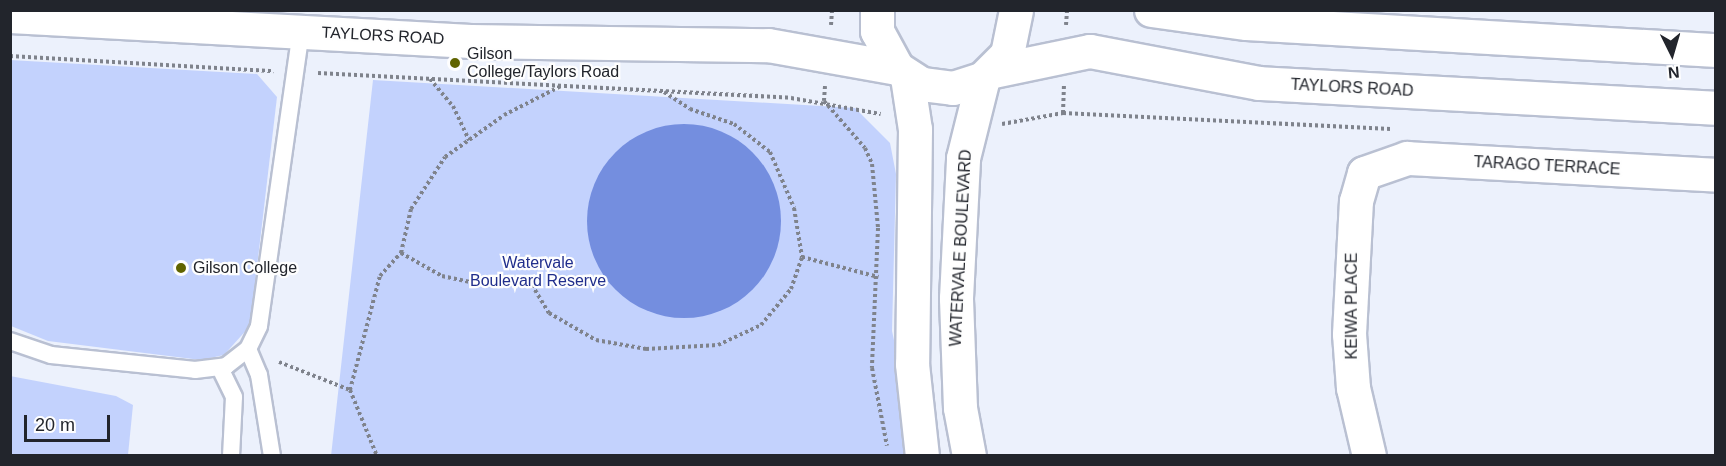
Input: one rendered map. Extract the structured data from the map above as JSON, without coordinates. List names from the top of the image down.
{
  "streets": {
    "main road": [
      "TAYLORS ROAD",
      "TARAGO TERRACE",
      "WATERVALE BOULEVARD",
      "KEIWA PLACE"
    ]
  },
  "crossings": [
    ["TAYLORS ROAD", "WATERVALE BOULEVARD"],
    ["TARAGO TERRACE", "KEIWA PLACE"]
  ],
  "parks": ["Watervale Boulevard Reserve"],
  "places": ["Gilson College/Taylors Road", "Gilson College"],
  "scale_bar": "20 m",
  "north": "bottom"
}
